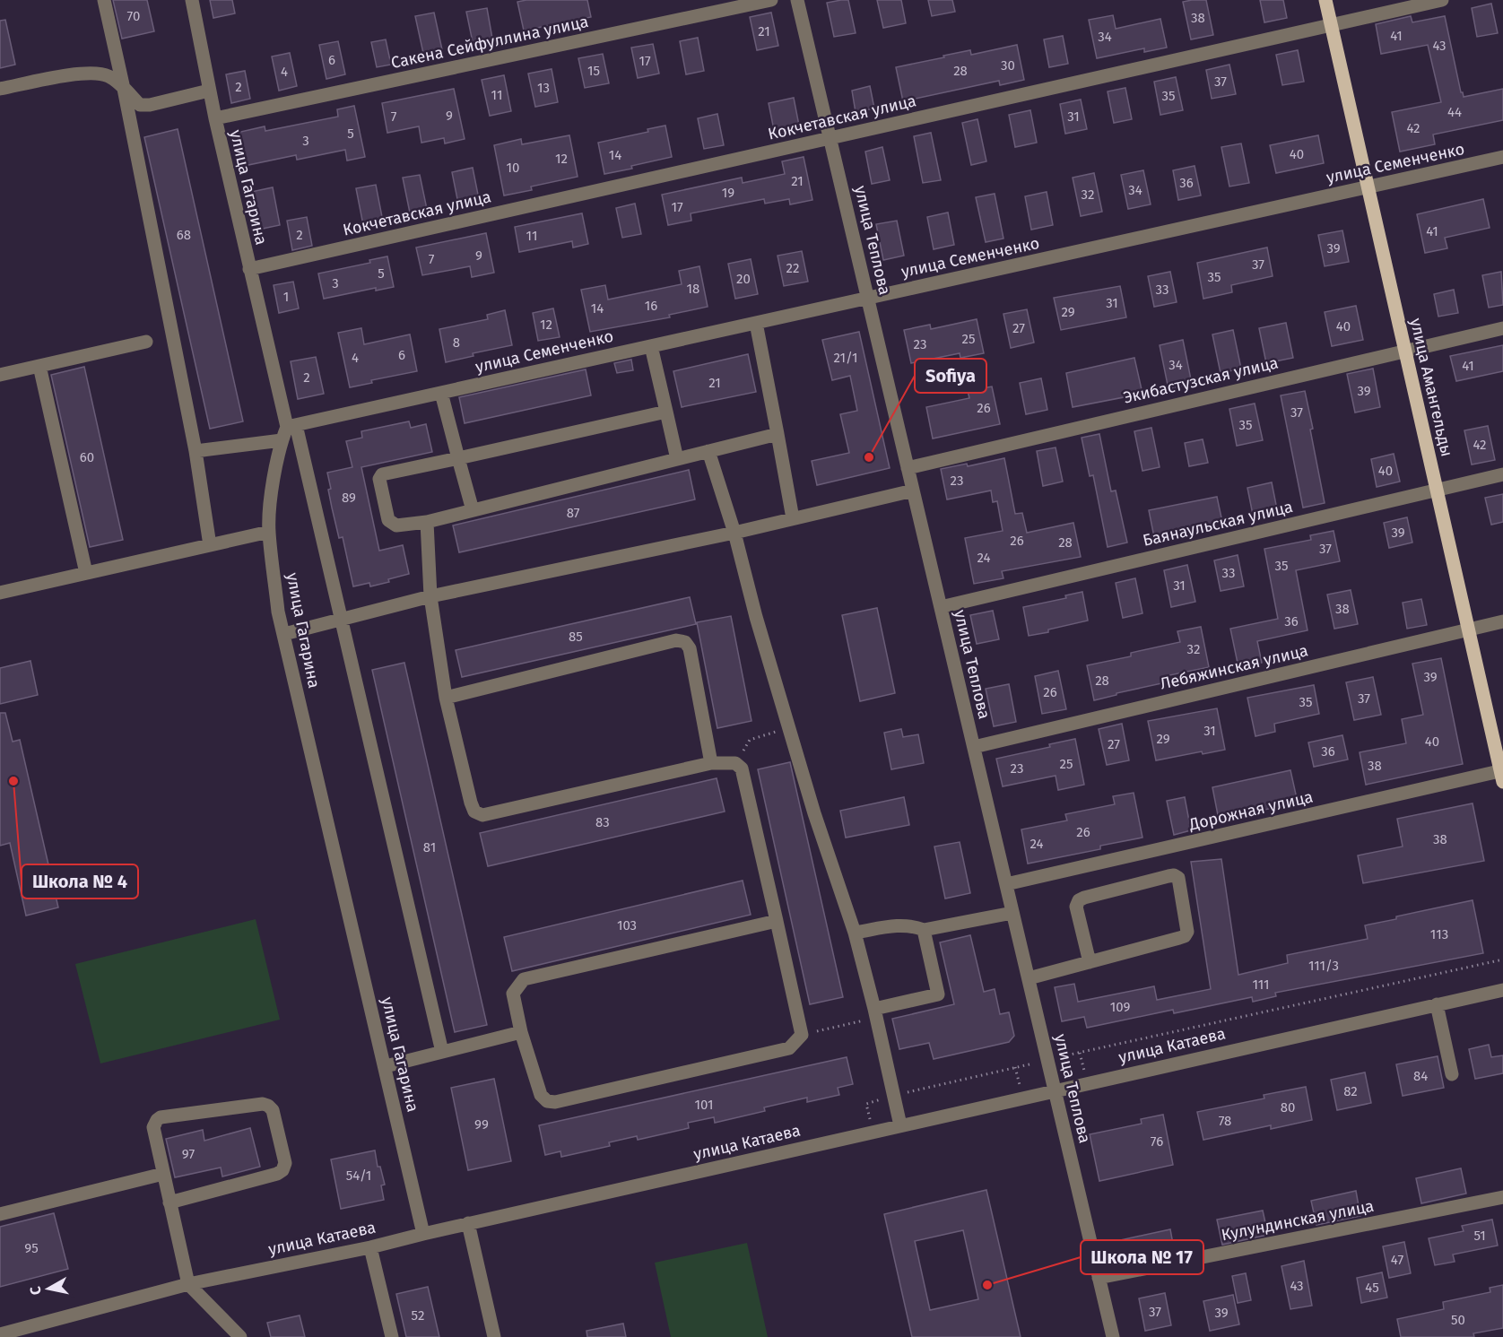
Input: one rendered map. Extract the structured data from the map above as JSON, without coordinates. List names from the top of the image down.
{
  "streets": {
    "main road": ["улица Амангельды"],
    "street": [
      "Сакена Сейфуллина улица",
      "Кокчетавская улица",
      "улица Семенченко",
      "улица Гагарина",
      "улица Теплова",
      "Экибастузская улица",
      "Баянаульская улица",
      "Лебяжинская улица",
      "Дорожная улица",
      "улица Катаева",
      "Кулундинская улица"
    ]
  },
  "crossings": [
    ["Сакена Сейфуллина улица", "улица Гагарина"],
    ["Кокчетавская улица", "улица Гагарина"],
    ["Кокчетавская улица", "улица Теплова"],
    ["Кокчетавская улица", "улица Амангельды"],
    ["улица Семенченко", "улица Гагарина"],
    ["улица Семенченко", "улица Теплова"],
    ["улица Семенченко", "улица Амангельды"],
    ["улица Гагарина", "улица Катаева"],
    ["улица Теплова", "Экибастузская улица"],
    ["улица Теплова", "Баянаульская улица"],
    ["улица Теплова", "Лебяжинская улица"],
    ["улица Теплова", "Дорожная улица"],
    ["улица Теплова", "улица Катаева"],
    ["улица Теплова", "Кулундинская улица"],
    ["Экибастузская улица", "улица Амангельды"],
    ["улица Амангельды", "Баянаульская улица"],
    ["улица Амангельды", "Лебяжинская улица"],
    ["улица Амангельды", "Дорожная улица"]
  ],
  "places": ["Sofiya", "Школа № 4", "Школа № 17"],
  "house_numbers": [
    "70",
    "38",
    "21",
    "41",
    "34",
    "43",
    "6",
    "17",
    "30",
    "15",
    "28",
    "4",
    "37",
    "2",
    "13",
    "11",
    "35",
    "44",
    "9",
    "7",
    "31",
    "42",
    "5",
    "3",
    "40",
    "14",
    "12",
    "10",
    "21",
    "36",
    "34",
    "19",
    "32",
    "17",
    "41",
    "68",
    "2",
    "11",
    "39",
    "9",
    "7",
    "37",
    "22",
    "5",
    "35",
    "20",
    "3",
    "18",
    "33",
    "1",
    "31",
    "16",
    "14",
    "29",
    "12",
    "40",
    "27",
    "25",
    "8",
    "23",
    "6",
    "4",
    "21/1",
    "34",
    "41",
    "2",
    "21",
    "39",
    "26",
    "37",
    "35",
    "42",
    "60",
    "40",
    "23",
    "89",
    "87",
    "39",
    "26",
    "28",
    "37",
    "24",
    "35",
    "33",
    "31",
    "38",
    "36",
    "85",
    "32",
    "39",
    "28",
    "26",
    "37",
    "35",
    "31",
    "29",
    "40",
    "27",
    "36",
    "25",
    "38",
    "23",
    "83",
    "26",
    "38",
    "24",
    "81",
    "103",
    "113",
    "111/3",
    "111",
    "109",
    "84",
    "82",
    "101",
    "80",
    "78",
    "99",
    "76",
    "97",
    "54/1",
    "51",
    "95",
    "47",
    "43",
    "45",
    "37",
    "39",
    "52",
    "50"
  ],
  "north": "left"
}
